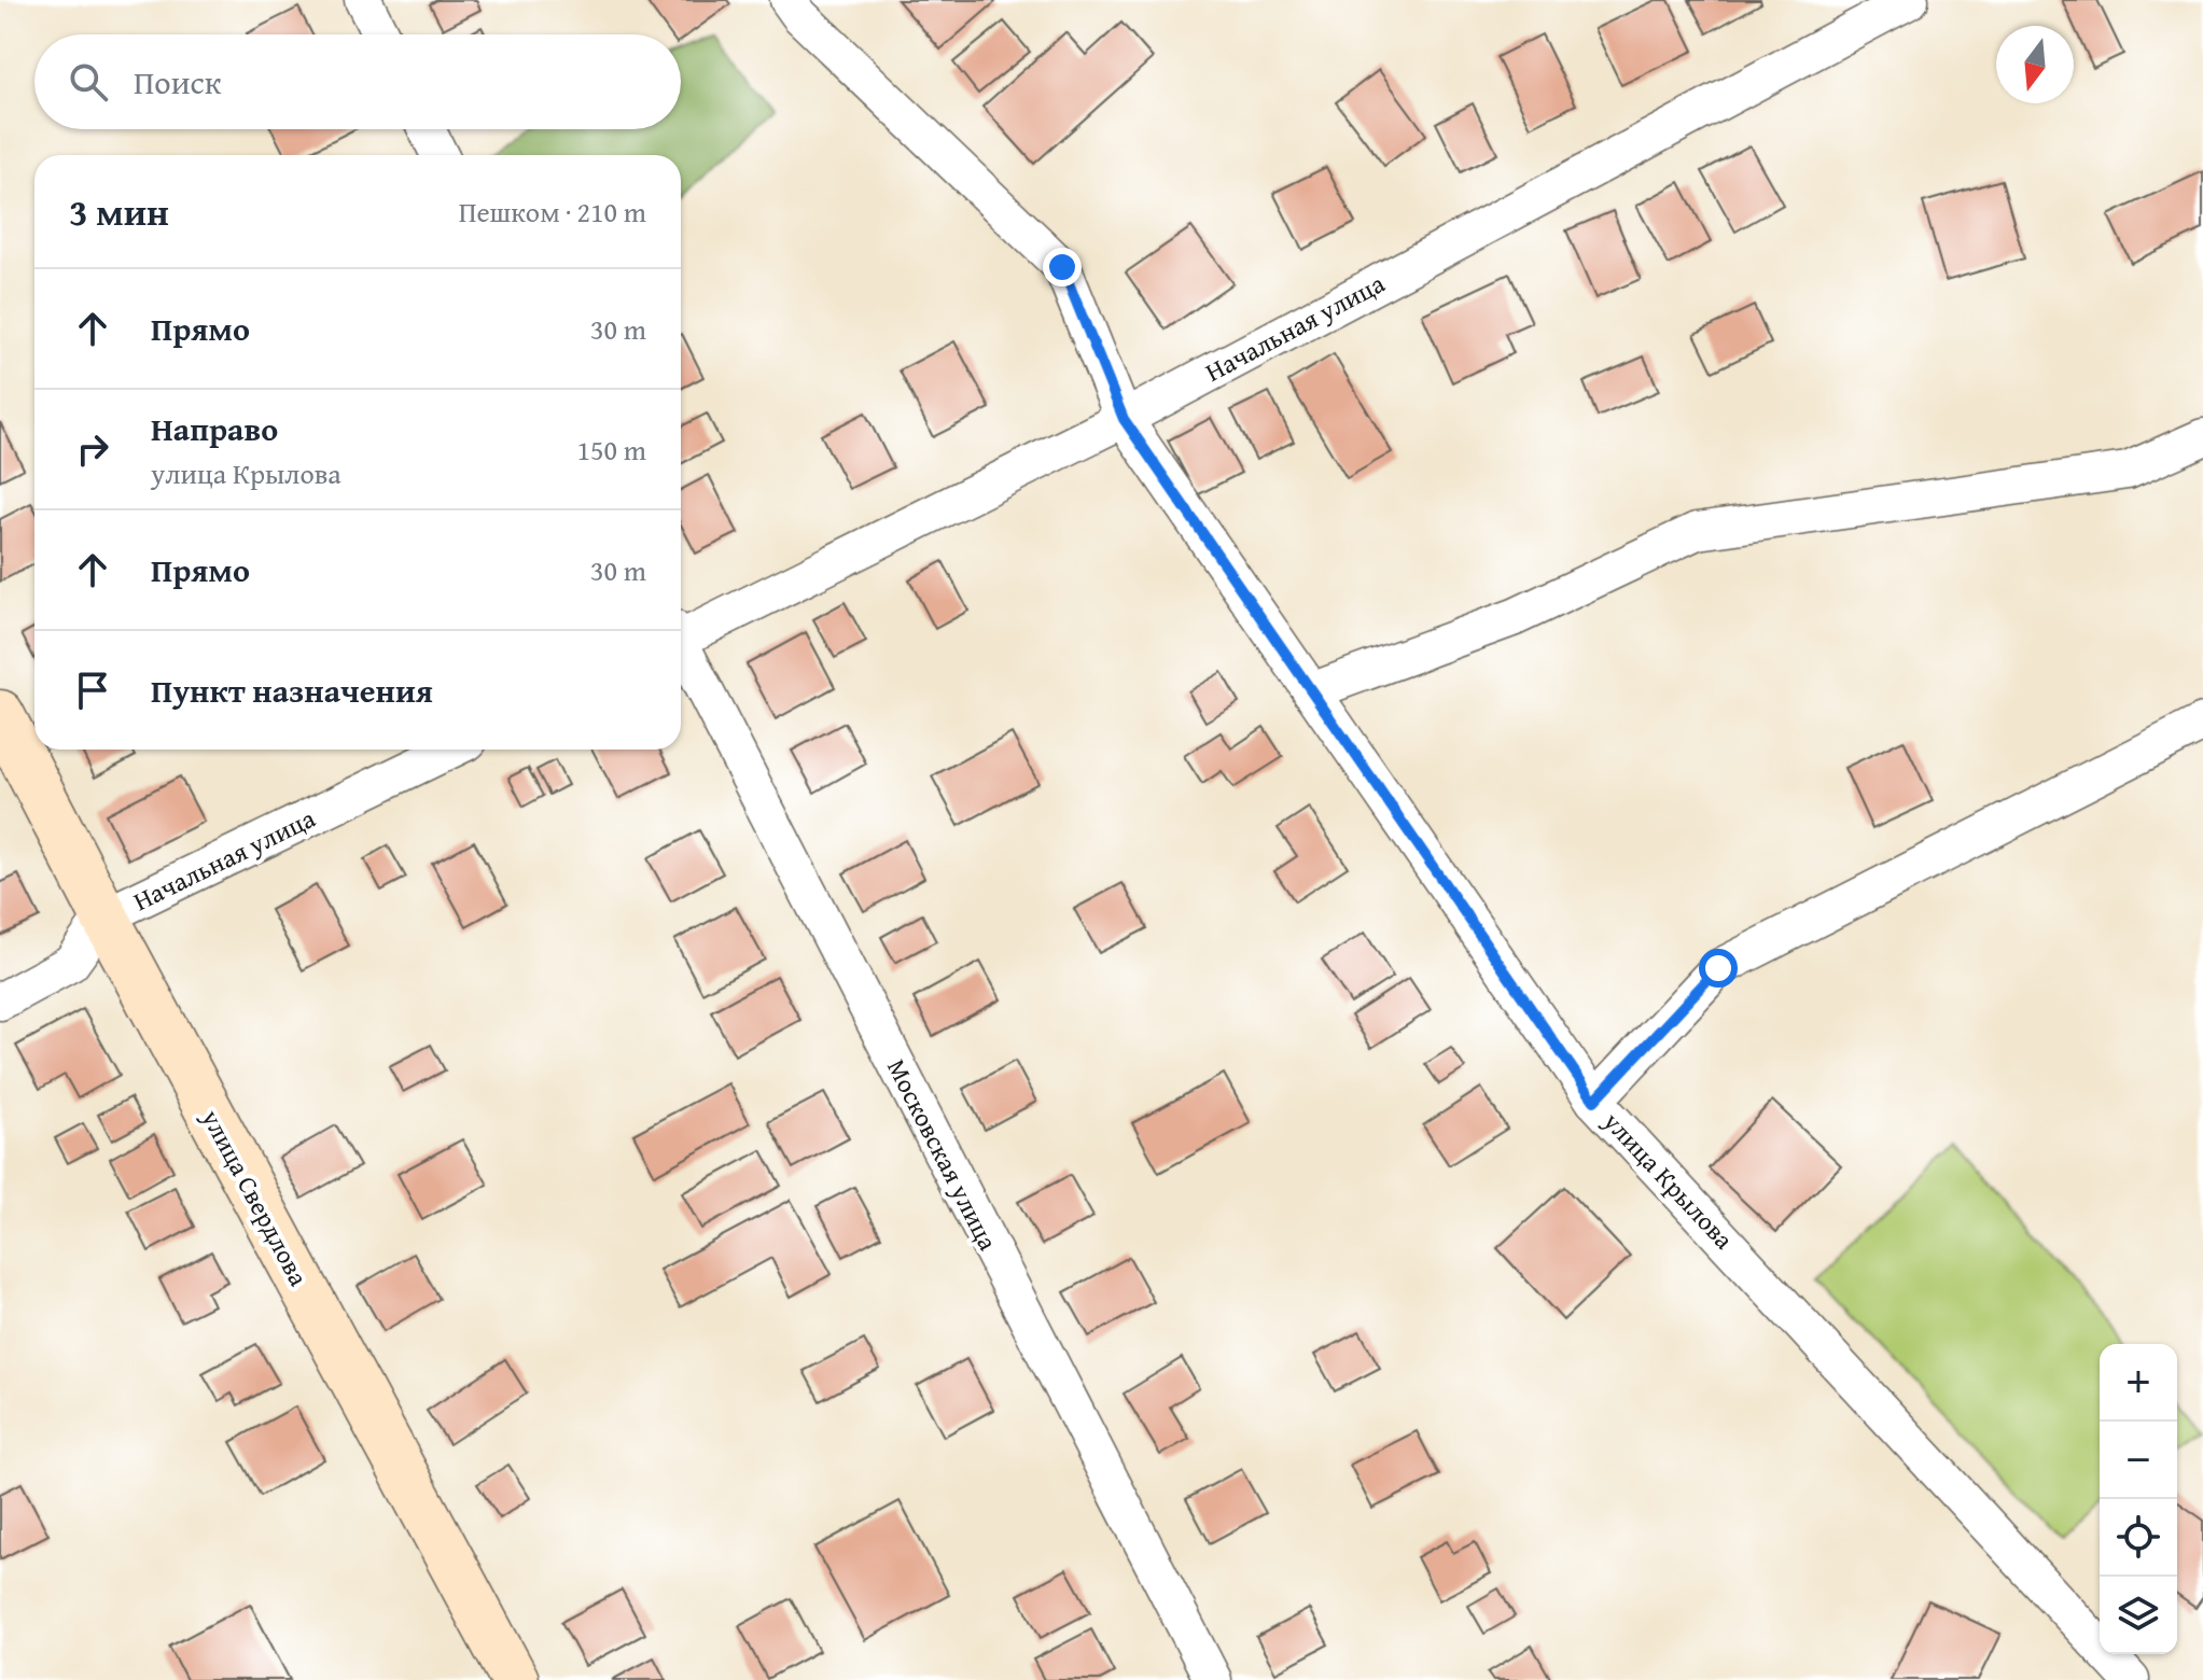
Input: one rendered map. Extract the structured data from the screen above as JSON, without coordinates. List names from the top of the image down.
{
  "streets": {
    "main road": ["улица Свердлова"],
    "street": ["Начальная улица", "Московская улица", "улица Крылова"]
  },
  "crossings": [
    ["Начальная улица", "улица Крылова"],
    ["Начальная улица", "улица Свердлова"]
  ],
  "north": "bottom",
  "page": {
    "search": "Поиск",
    "heading": ["3 мин", "Пешком · 210 m"],
    "list": [
      ["Прямо", "30 m"],
      ["Направо", "улица Крылова", "150 m"],
      ["Прямо", "30 m"],
      "Пункт назначения"
    ],
    "map_buttons": ["+", "−"]
  }
}
